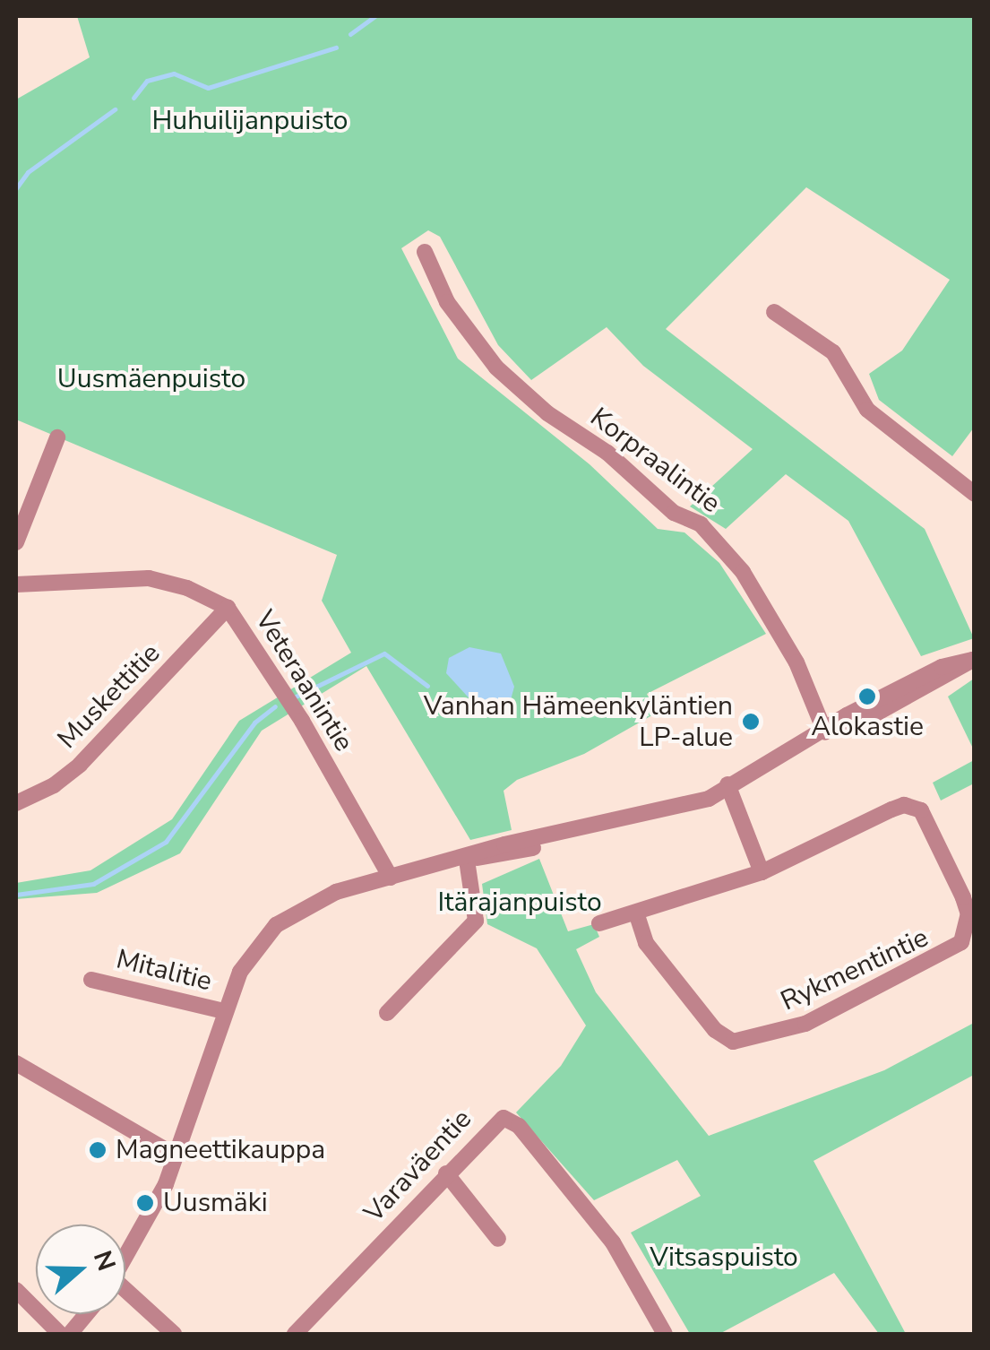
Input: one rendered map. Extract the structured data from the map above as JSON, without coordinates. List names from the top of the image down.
{
  "streets": {
    "street": [
      "Korpraalintie",
      "Veteraanintie",
      "Muskettitie",
      "Rykmentintie",
      "Mitalitie",
      "Varaväentie"
    ]
  },
  "crossings": [
    ["Veteraanintie", "Muskettitie"]
  ],
  "parks": [
    "Huhuilijanpuisto",
    "Uusmäenpuisto",
    "Itärajanpuisto",
    "Vitsaspuisto"
  ],
  "places": [
    "Alokastie",
    "Vanhan Hämeenkyläntien LP-alue",
    "Magneettikauppa",
    "Uusmäki"
  ],
  "north": "right"
}
